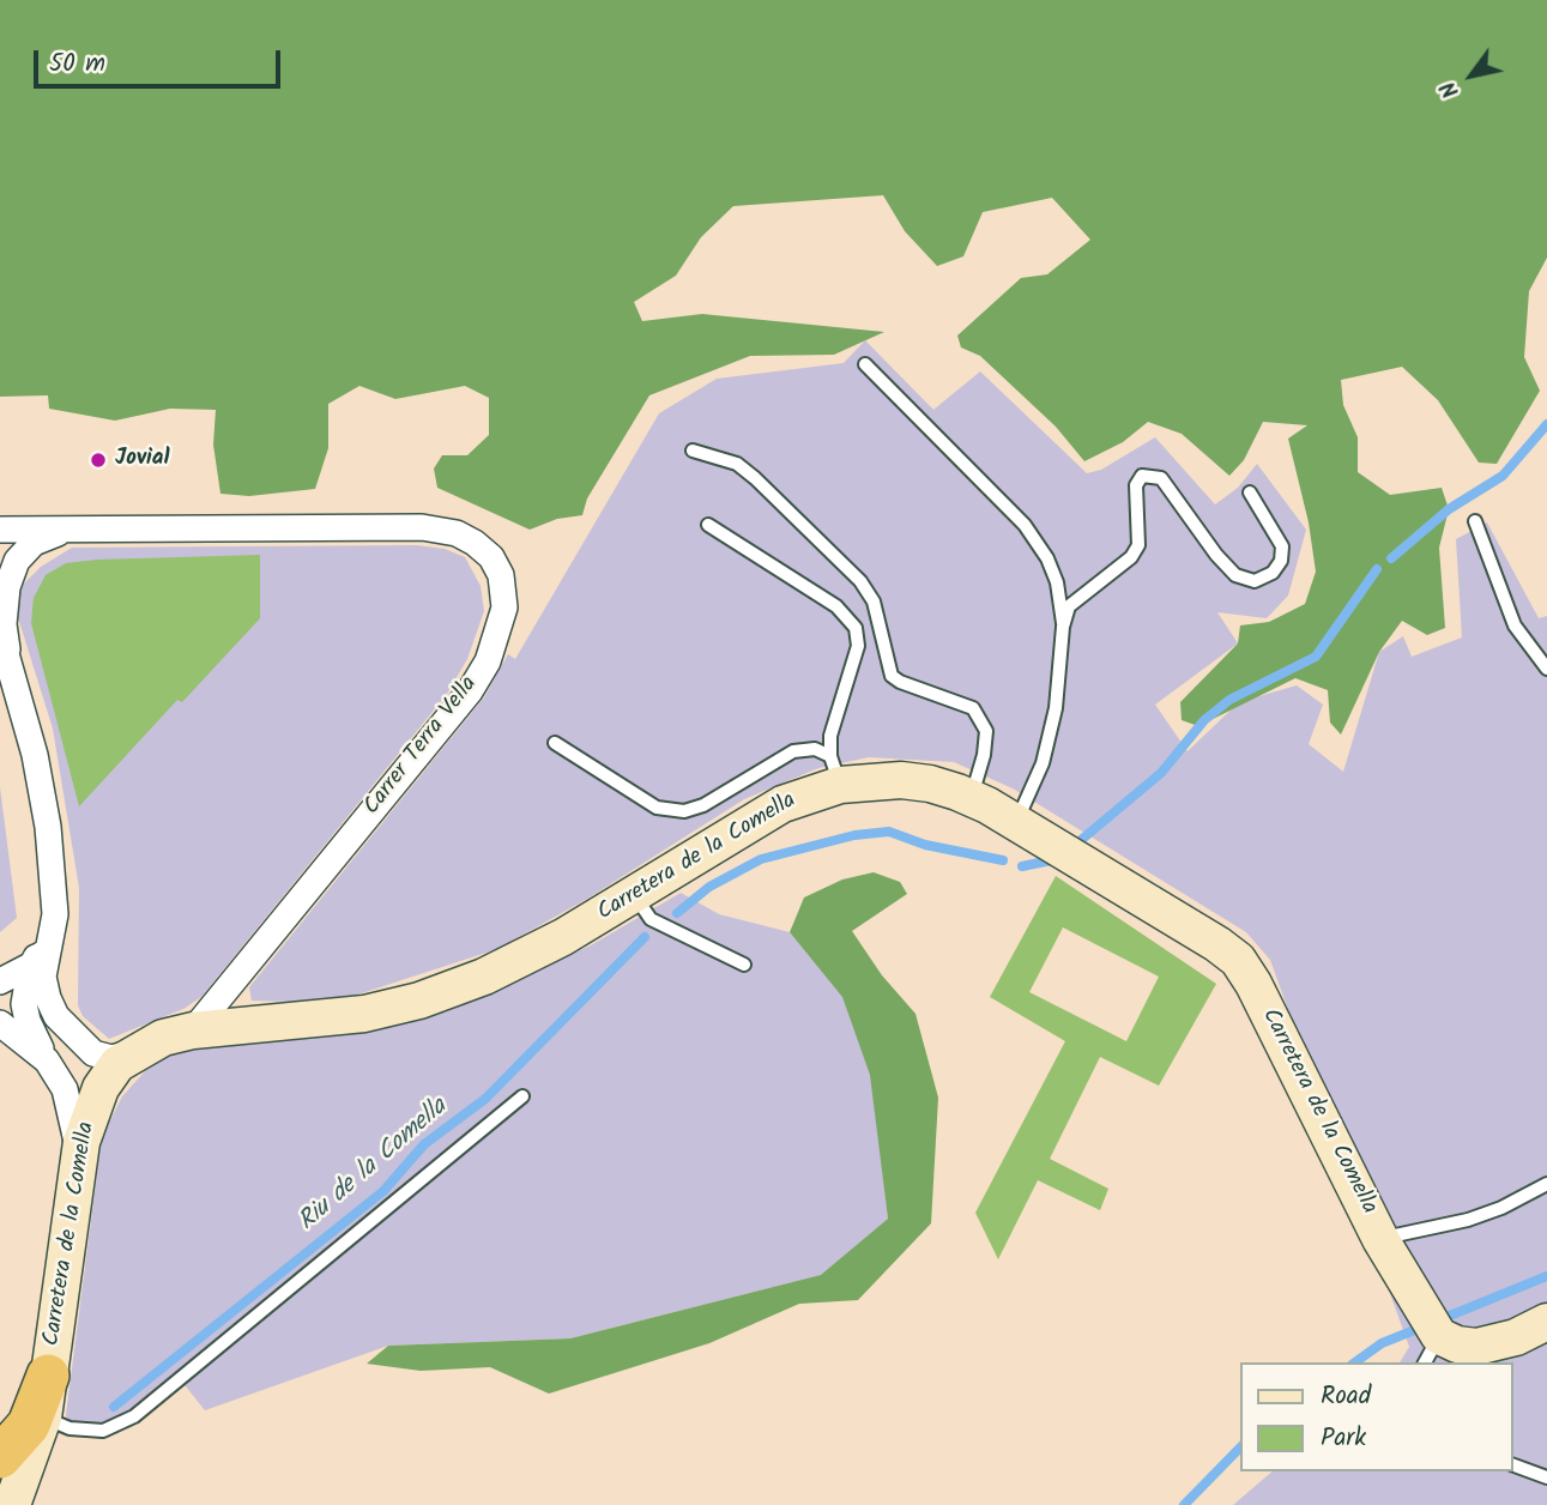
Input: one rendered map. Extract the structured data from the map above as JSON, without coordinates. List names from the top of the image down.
{
  "streets": {
    "main road": ["Carretera de la Comella"],
    "street": ["Carrer Terra Vella"]
  },
  "crossings": [
    ["Carrer Terra Vella", "Carretera de la Comella"]
  ],
  "water": ["Riu de la Comella"],
  "places": ["Jovial"],
  "legend": ["Road", "Park"],
  "scale_bar": "50 m",
  "north": "bottom left"
}
